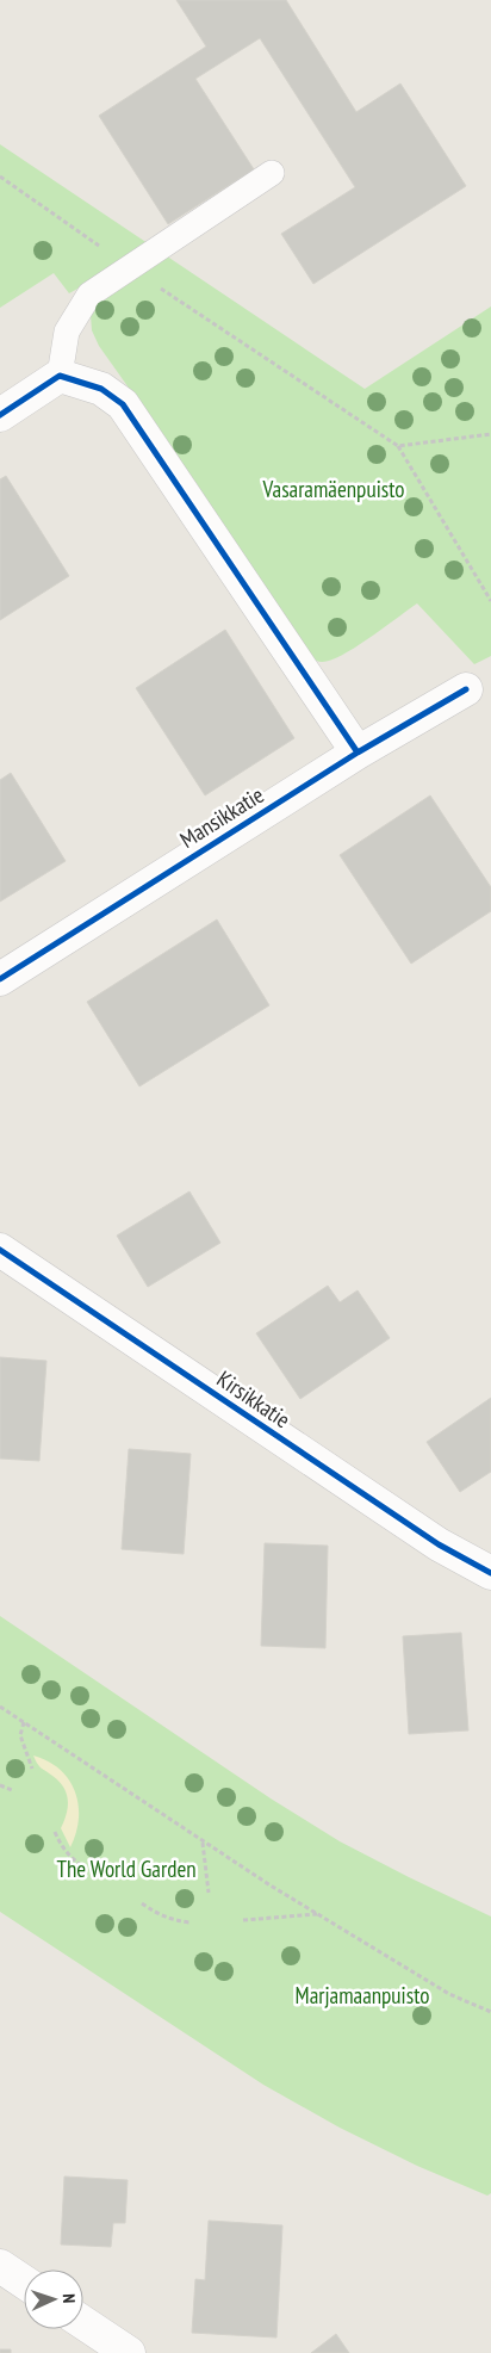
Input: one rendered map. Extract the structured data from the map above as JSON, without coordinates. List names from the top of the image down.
{
  "streets": {
    "street": ["Mansikkatie", "Kirsikkatie"]
  },
  "parks": ["Vasaramäenpuisto", "The World Garden", "Marjamaanpuisto"],
  "north": "right"
}
